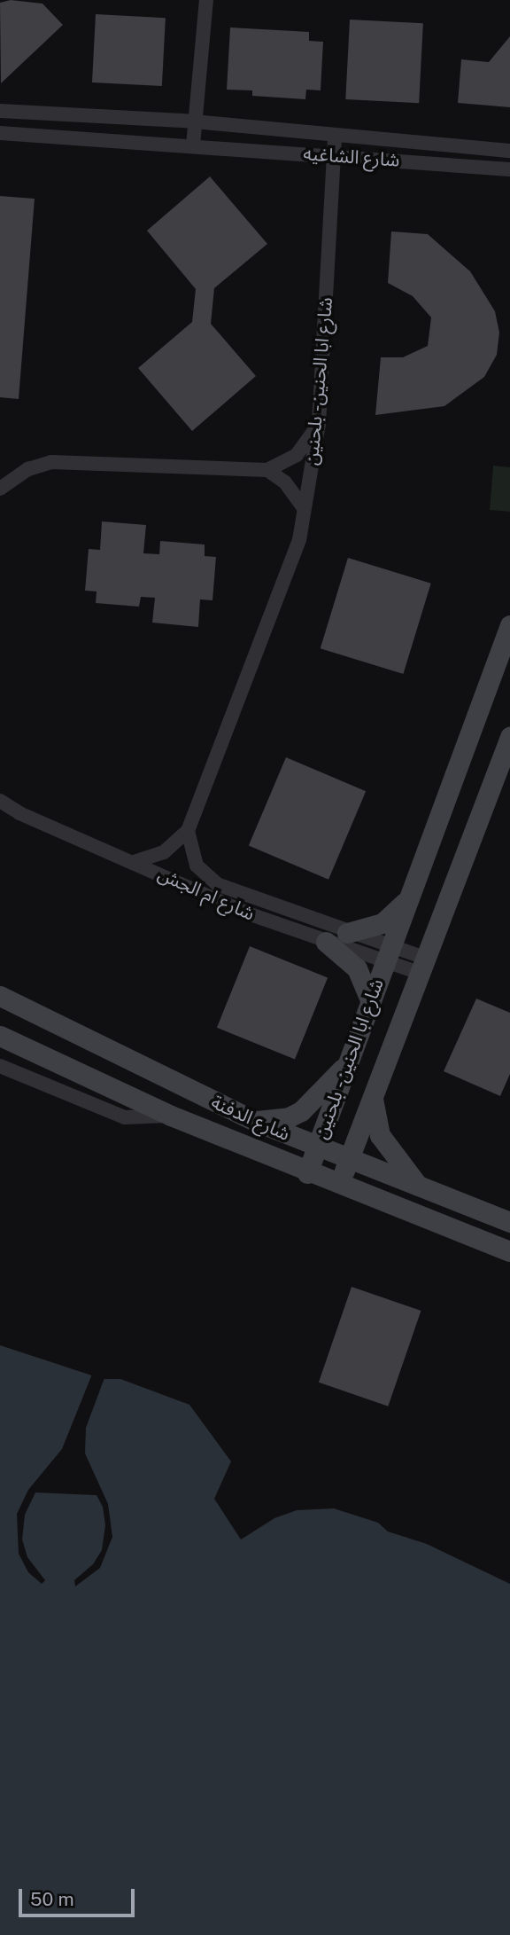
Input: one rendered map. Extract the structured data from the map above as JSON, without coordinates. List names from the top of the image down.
{
  "streets": {
    "main road": ["شارع ابا الحنين - بلحنين", "شارع الدفنة"],
    "street": ["شارع الشاغيه", "شارع ام الجش"]
  },
  "crossings": [
    ["شارع الشاغيه", "شارع ابا الحنين - بلحنين"],
    ["شارع ابا الحنين - بلحنين", "شارع ام الجش"],
    ["شارع ابا الحنين - بلحنين", "شارع الدفنة"]
  ],
  "scale_bar": "50 m"
}
